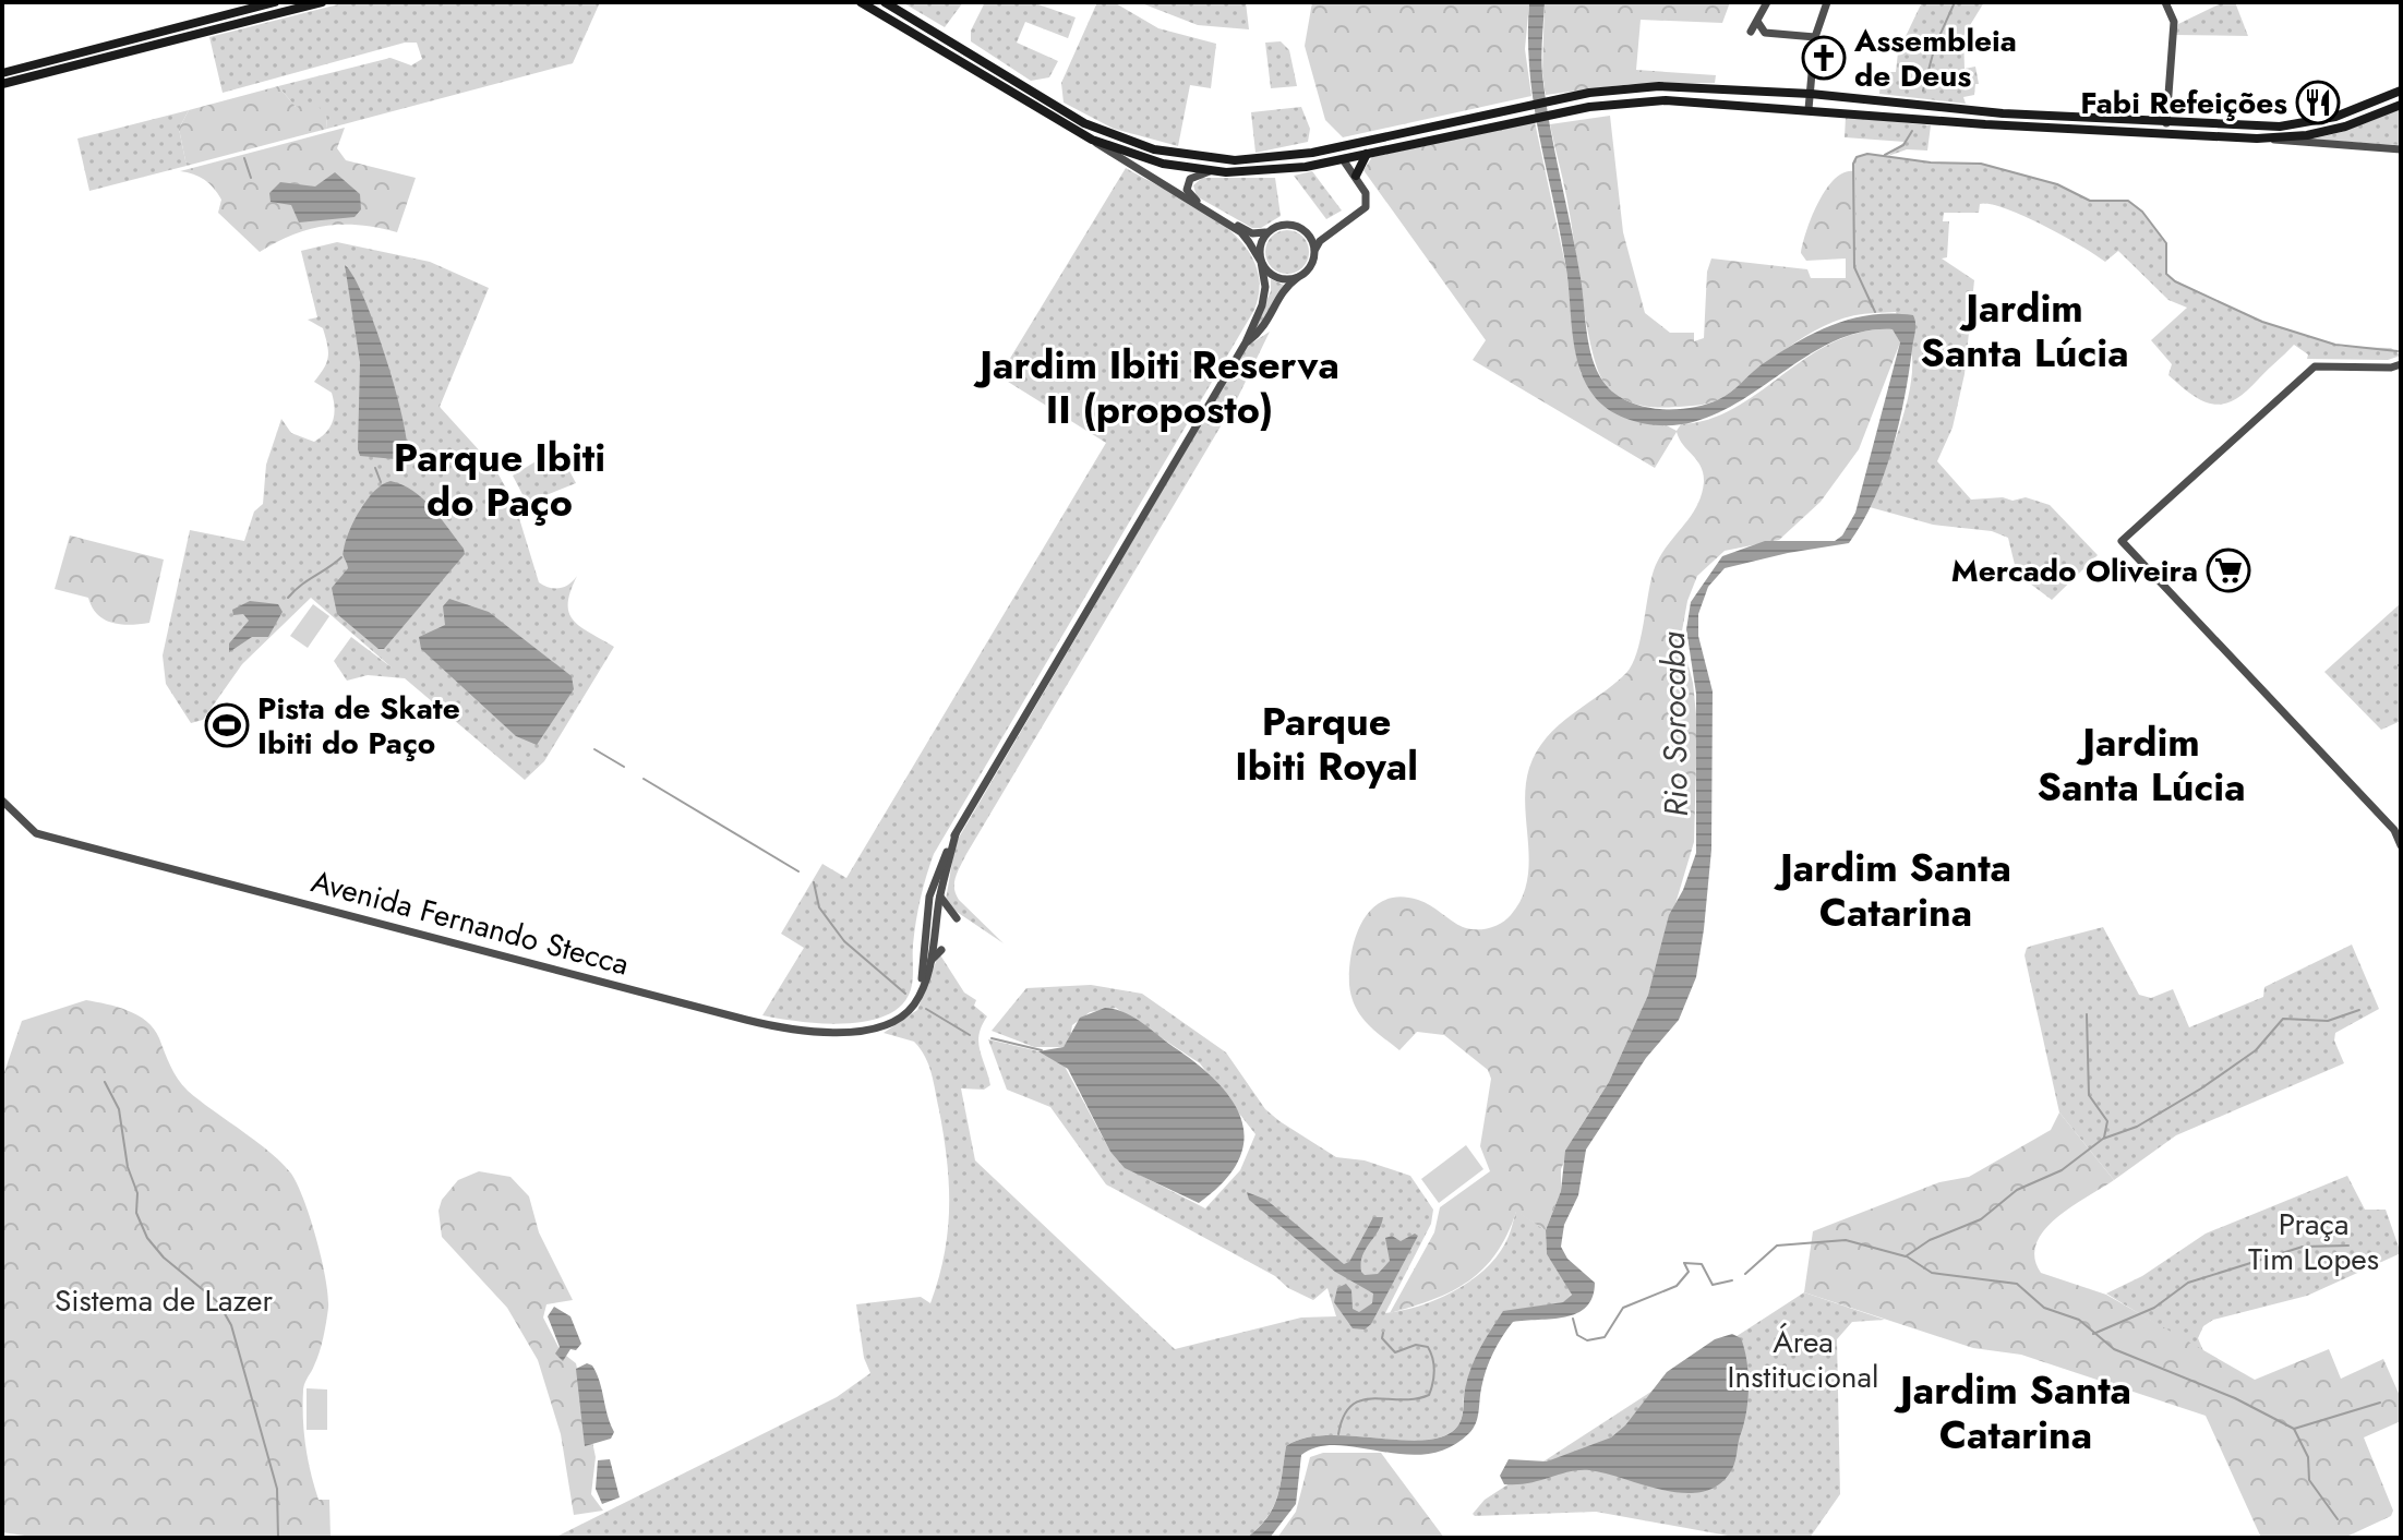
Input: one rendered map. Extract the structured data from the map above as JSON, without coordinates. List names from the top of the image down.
{
  "streets": {
    "street": ["Avenida Fernando Stecca"]
  },
  "districts": [
    "Jardim Santa Lúcia",
    "Jardim Ibiti Reserva II (proposto)",
    "Parque Ibiti do Paço",
    "Parque Ibiti Royal",
    "Jardim Santa Lúcia",
    "Jardim Santa Catarina",
    "Jardim Santa Catarina"
  ],
  "water": ["Rio Sorocaba"],
  "parks": ["Praça Tim Lopes", "Sistema de Lazer", "Área Institucional"],
  "places": {
    "church": ["Assembleia de Deus"],
    "restaurant": ["Fabi Refeições"],
    "supermarket": ["Mercado Oliveira"],
    "sports": ["Pista de Skate Ibiti do Paço"]
  }
}
